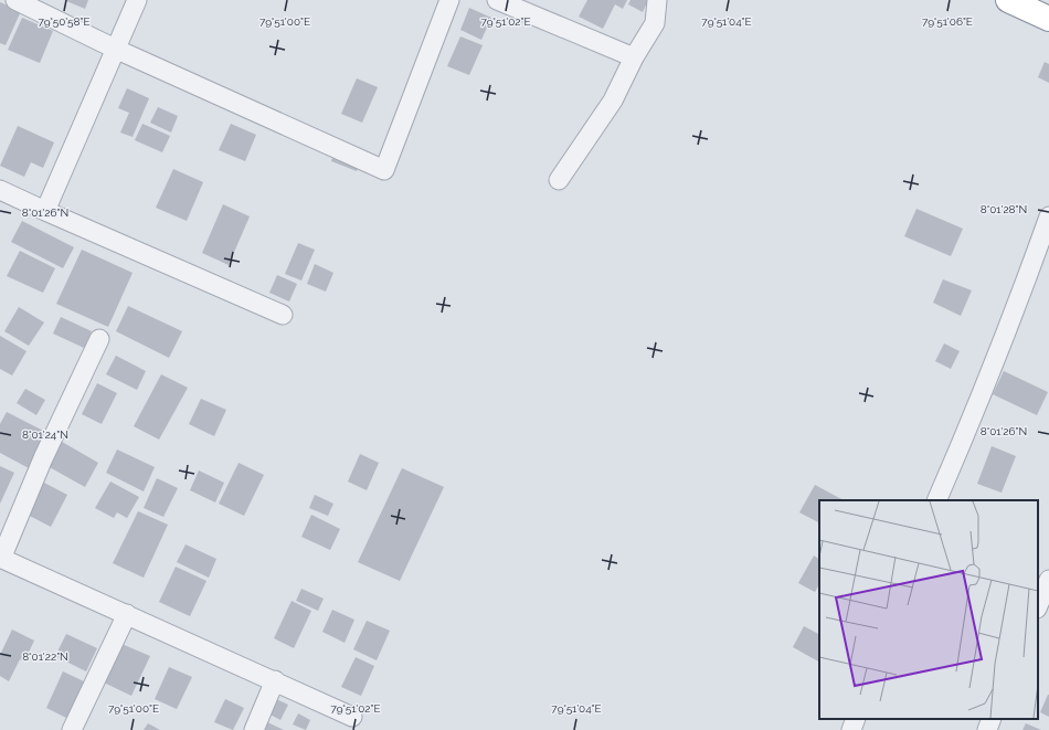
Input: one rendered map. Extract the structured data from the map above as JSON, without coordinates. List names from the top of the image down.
{
  "coordinates": [
    "79°50'58\"E",
    "79°51'00\"E",
    "79°51'02\"E",
    "79°51'04\"E",
    "79°51'06\"E",
    "8°01'28\"N",
    "8°01'26\"N",
    "8°01'24\"N",
    "8°01'22\"N"
  ]
}
